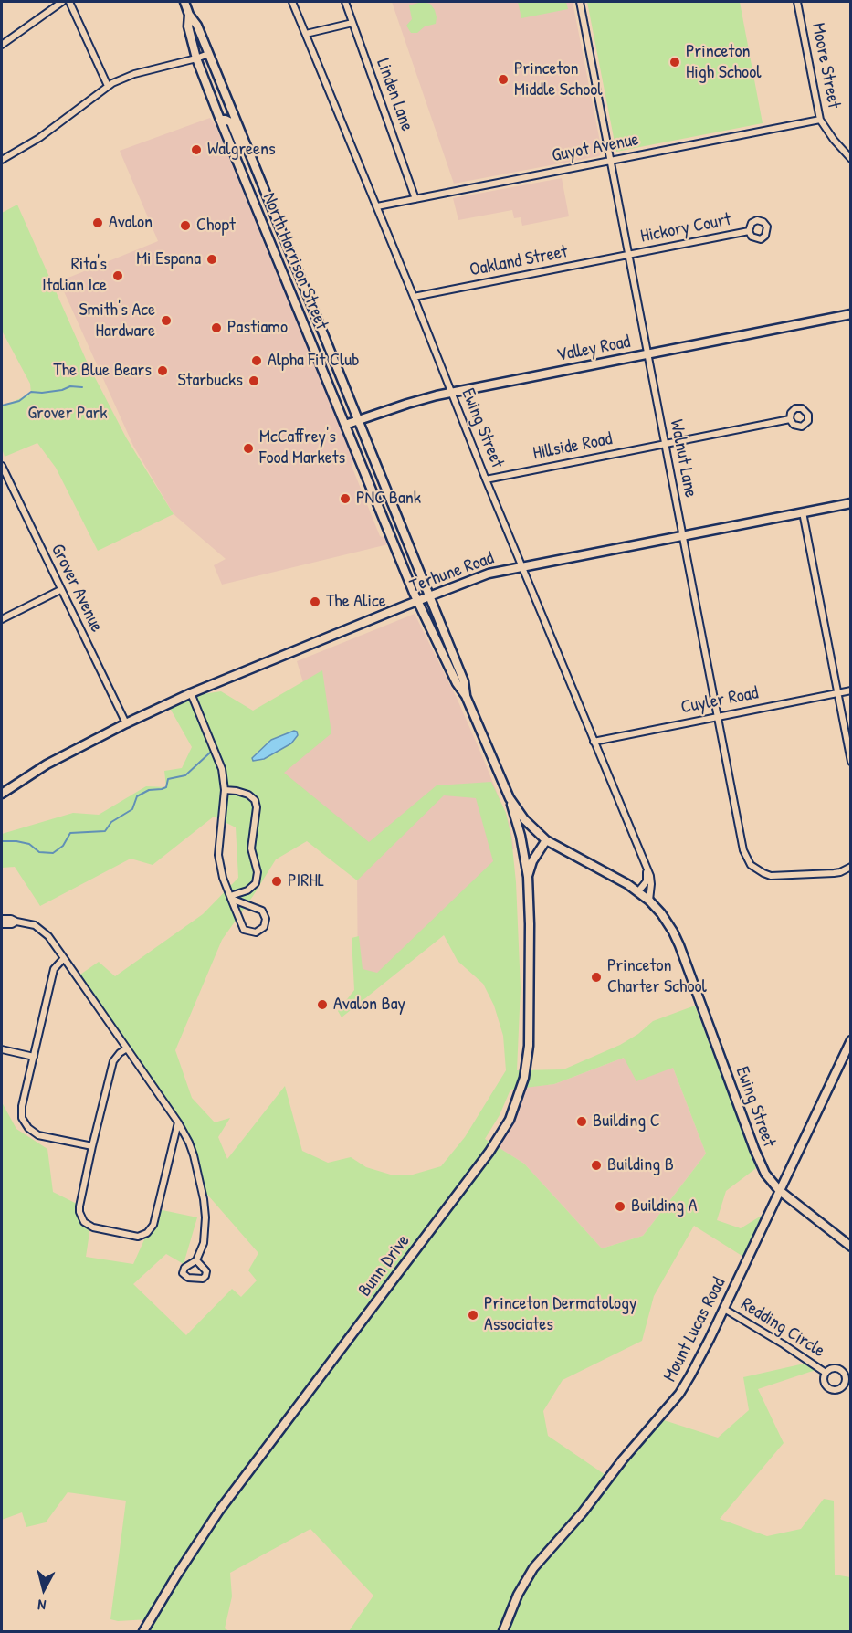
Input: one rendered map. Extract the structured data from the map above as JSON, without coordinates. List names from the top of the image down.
{
  "streets": {
    "street": [
      "Moore Street",
      "Linden Lane",
      "Guyot Avenue",
      "Hickory Court",
      "North Harrison Street",
      "Oakland Street",
      "Valley Road",
      "Ewing Street",
      "Hillside Road",
      "Walnut Lane",
      "Terhune Road",
      "Grover Avenue",
      "Cuyler Road",
      "Bunn Drive",
      "Redding Circle",
      "Mount Lucas Road"
    ]
  },
  "crossings": [
    ["Moore Street", "Guyot Avenue"],
    ["Linden Lane", "Guyot Avenue"],
    ["Guyot Avenue", "Ewing Street"],
    ["Guyot Avenue", "Walnut Lane"],
    ["Hickory Court", "Oakland Street"],
    ["Hickory Court", "Walnut Lane"],
    ["North Harrison Street", "Valley Road"],
    ["North Harrison Street", "Ewing Street"],
    ["North Harrison Street", "Terhune Road"],
    ["North Harrison Street", "Bunn Drive"],
    ["Oakland Street", "Ewing Street"],
    ["Oakland Street", "Walnut Lane"],
    ["Valley Road", "Ewing Street"],
    ["Valley Road", "Walnut Lane"],
    ["Ewing Street", "Hillside Road"],
    ["Ewing Street", "Terhune Road"],
    ["Ewing Street", "Cuyler Road"],
    ["Ewing Street", "Mount Lucas Road"],
    ["Hillside Road", "Walnut Lane"],
    ["Walnut Lane", "Terhune Road"],
    ["Walnut Lane", "Cuyler Road"],
    ["Terhune Road", "Grover Avenue"],
    ["Redding Circle", "Mount Lucas Road"]
  ],
  "parks": ["Grover Park"],
  "places": [
    "Princeton High School",
    "Princeton Middle School",
    "Walgreens",
    "Avalon",
    "Chopt",
    "Mi Espana",
    "Rita's Italian Ice",
    "Smith's Ace Hardware",
    "Pastiamo",
    "Alpha Fit Club",
    "The Blue Bears",
    "Starbucks",
    "McCaffrey's Food Markets",
    "PNC Bank",
    "The Alice",
    "PIRHL",
    "Princeton Charter School",
    "Avalon Bay",
    "Building C",
    "Building B",
    "Building A",
    "Princeton Dermatology Associates"
  ],
  "north": "bottom"
}
